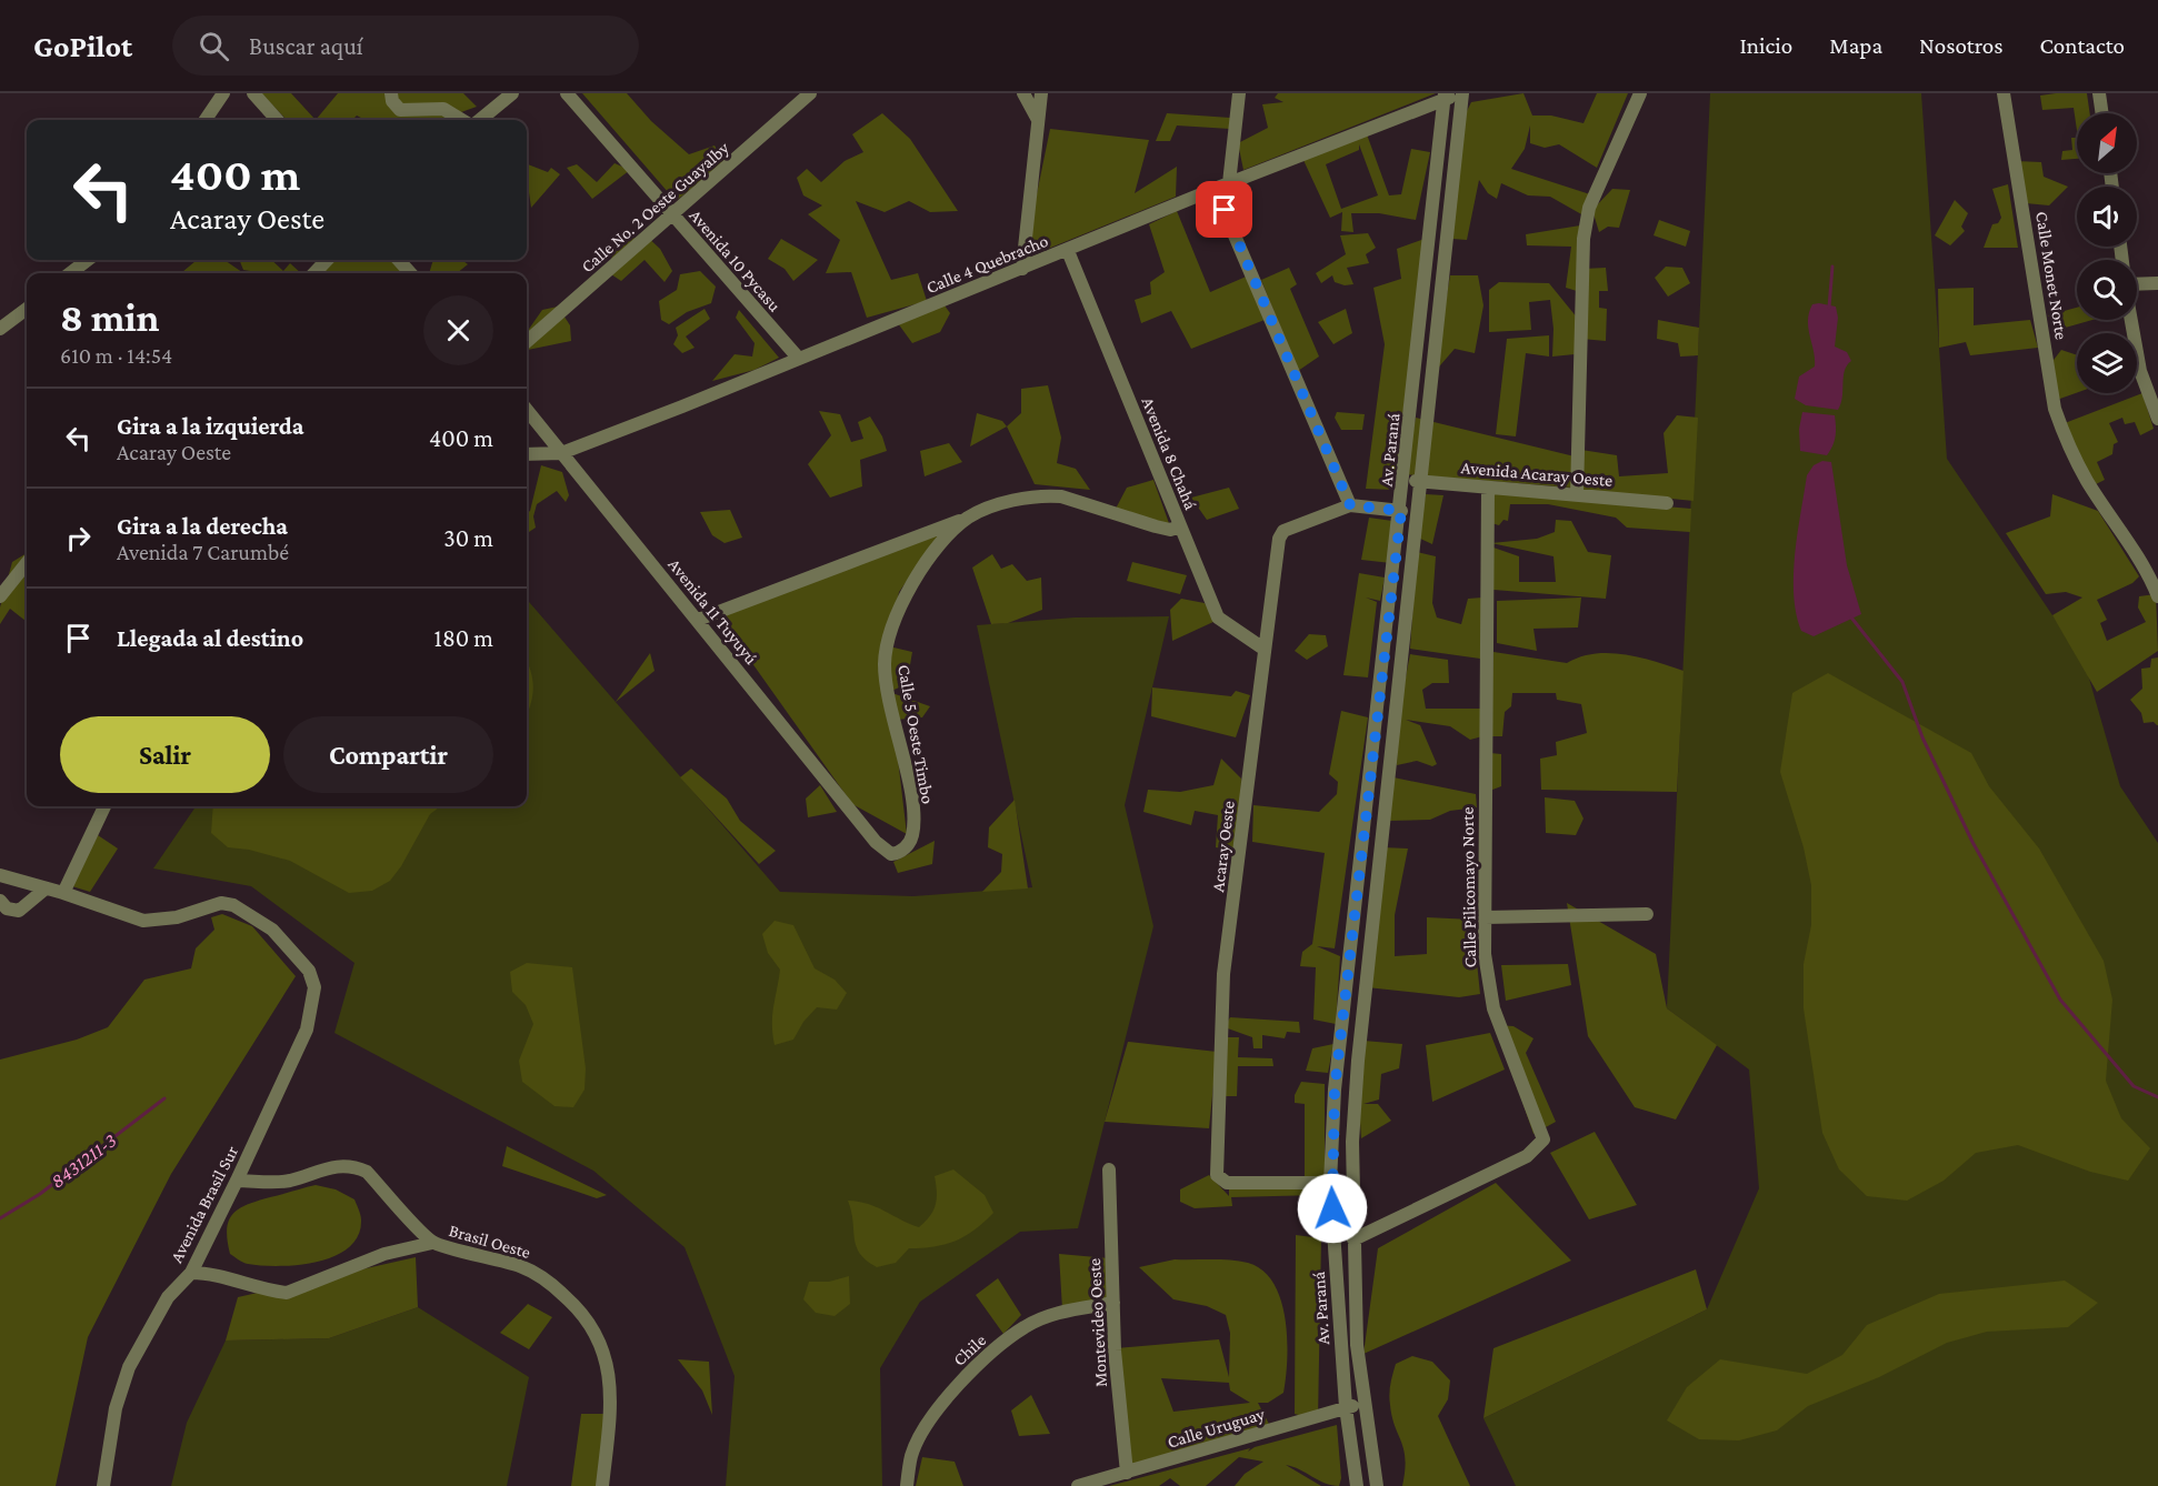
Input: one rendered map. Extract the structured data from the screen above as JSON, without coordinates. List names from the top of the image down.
{
  "streets": {
    "street": [
      "Calle No. 2 Oeste Guayalby",
      "Avenida 10 Pycasu",
      "Calle 4 Quebracho",
      "Calle Monet Norte",
      "Av. Paraná",
      "Avenida 8 Chahá",
      "Avenida Acaray Oeste",
      "Avenida 11 Tuyuyú",
      "Calle 5 Oeste Timbo",
      "Acaray Oeste",
      "Calle Pilicomayo Norte",
      "Avenida Brasil Sur",
      "Brasil Oeste",
      "Montevideo Oeste",
      "Chile",
      "Calle Uruguay"
    ]
  },
  "crossings": [
    ["Calle No. 2 Oeste Guayalby", "Avenida 10 Pycasu"],
    ["Avenida 10 Pycasu", "Calle 4 Quebracho"],
    ["Calle 4 Quebracho", "Av. Paraná"],
    ["Calle 4 Quebracho", "Avenida 8 Chahá"],
    ["Calle 4 Quebracho", "Avenida 11 Tuyuyú"],
    ["Av. Paraná", "Avenida Acaray Oeste"],
    ["Av. Paraná", "Acaray Oeste"],
    ["Av. Paraná", "Calle Pilicomayo Norte"],
    ["Av. Paraná", "Calle Uruguay"],
    ["Avenida 8 Chahá", "Calle 5 Oeste Timbo"],
    ["Avenida 8 Chahá", "Acaray Oeste"],
    ["Avenida Acaray Oeste", "Calle Pilicomayo Norte"],
    ["Avenida 11 Tuyuyú", "Calle 5 Oeste Timbo"],
    ["Avenida Brasil Sur", "Brasil Oeste"],
    ["Montevideo Oeste", "Chile"],
    ["Montevideo Oeste", "Calle Uruguay"]
  ],
  "water": ["8431211-3"],
  "north": "top right",
  "page": {
    "header": "GoPilot",
    "search": "Buscar aquí",
    "nav": [
      "Inicio",
      "Mapa",
      "Nosotros",
      "Contacto"
    ],
    "turn": ["400 m", "Acaray Oeste"],
    "heading": ["8 min", "610 m · 14:54"],
    "list": [
      {
        "name": "Gira a la izquierda",
        "note": "Acaray Oeste",
        "value": "400 m"
      },
      {
        "name": "Gira a la derecha",
        "note": "Avenida 7 Carumbé",
        "value": "30 m"
      },
      {
        "name": "Llegada al destino",
        "value": "180 m"
      }
    ],
    "buttons": ["Salir", "Compartir"]
  }
}
